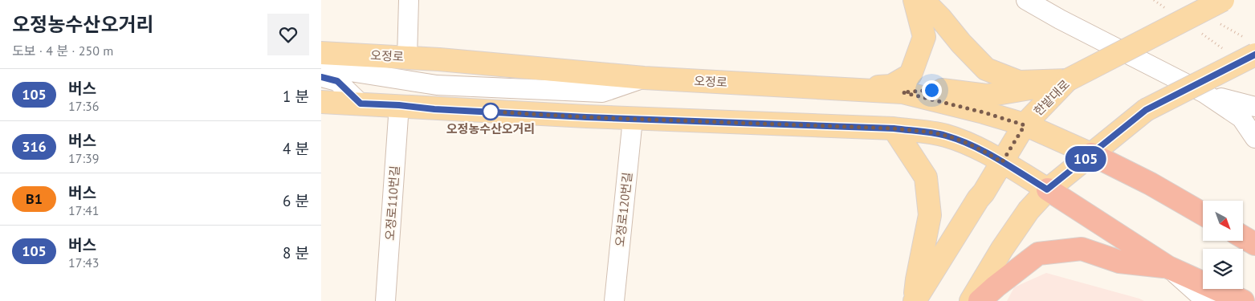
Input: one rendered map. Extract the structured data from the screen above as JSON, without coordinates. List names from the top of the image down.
{
  "streets": {
    "main road": ["오정로", "한밭대로"],
    "street": ["오정로110번길", "오정로120번길"]
  },
  "crossings": [
    ["오정로", "한밭대로"]
  ],
  "places": ["오정농수산오거리"],
  "lines": ["bus line 105"],
  "north": "bottom right",
  "page": {
    "heading": ["오정농수산오거리", "도보 · 4 분 · 250 m"],
    "on_map": "105",
    "list": [
      {
        "mark": "105",
        "name": "버스",
        "note": "17:36",
        "value": "1 분"
      },
      {
        "mark": "316",
        "name": "버스",
        "note": "17:39",
        "value": "4 분"
      },
      {
        "mark": "B1",
        "name": "버스",
        "note": "17:41",
        "value": "6 분"
      },
      {
        "mark": "105",
        "name": "버스",
        "note": "17:43",
        "value": "8 분"
      }
    ]
  }
}
